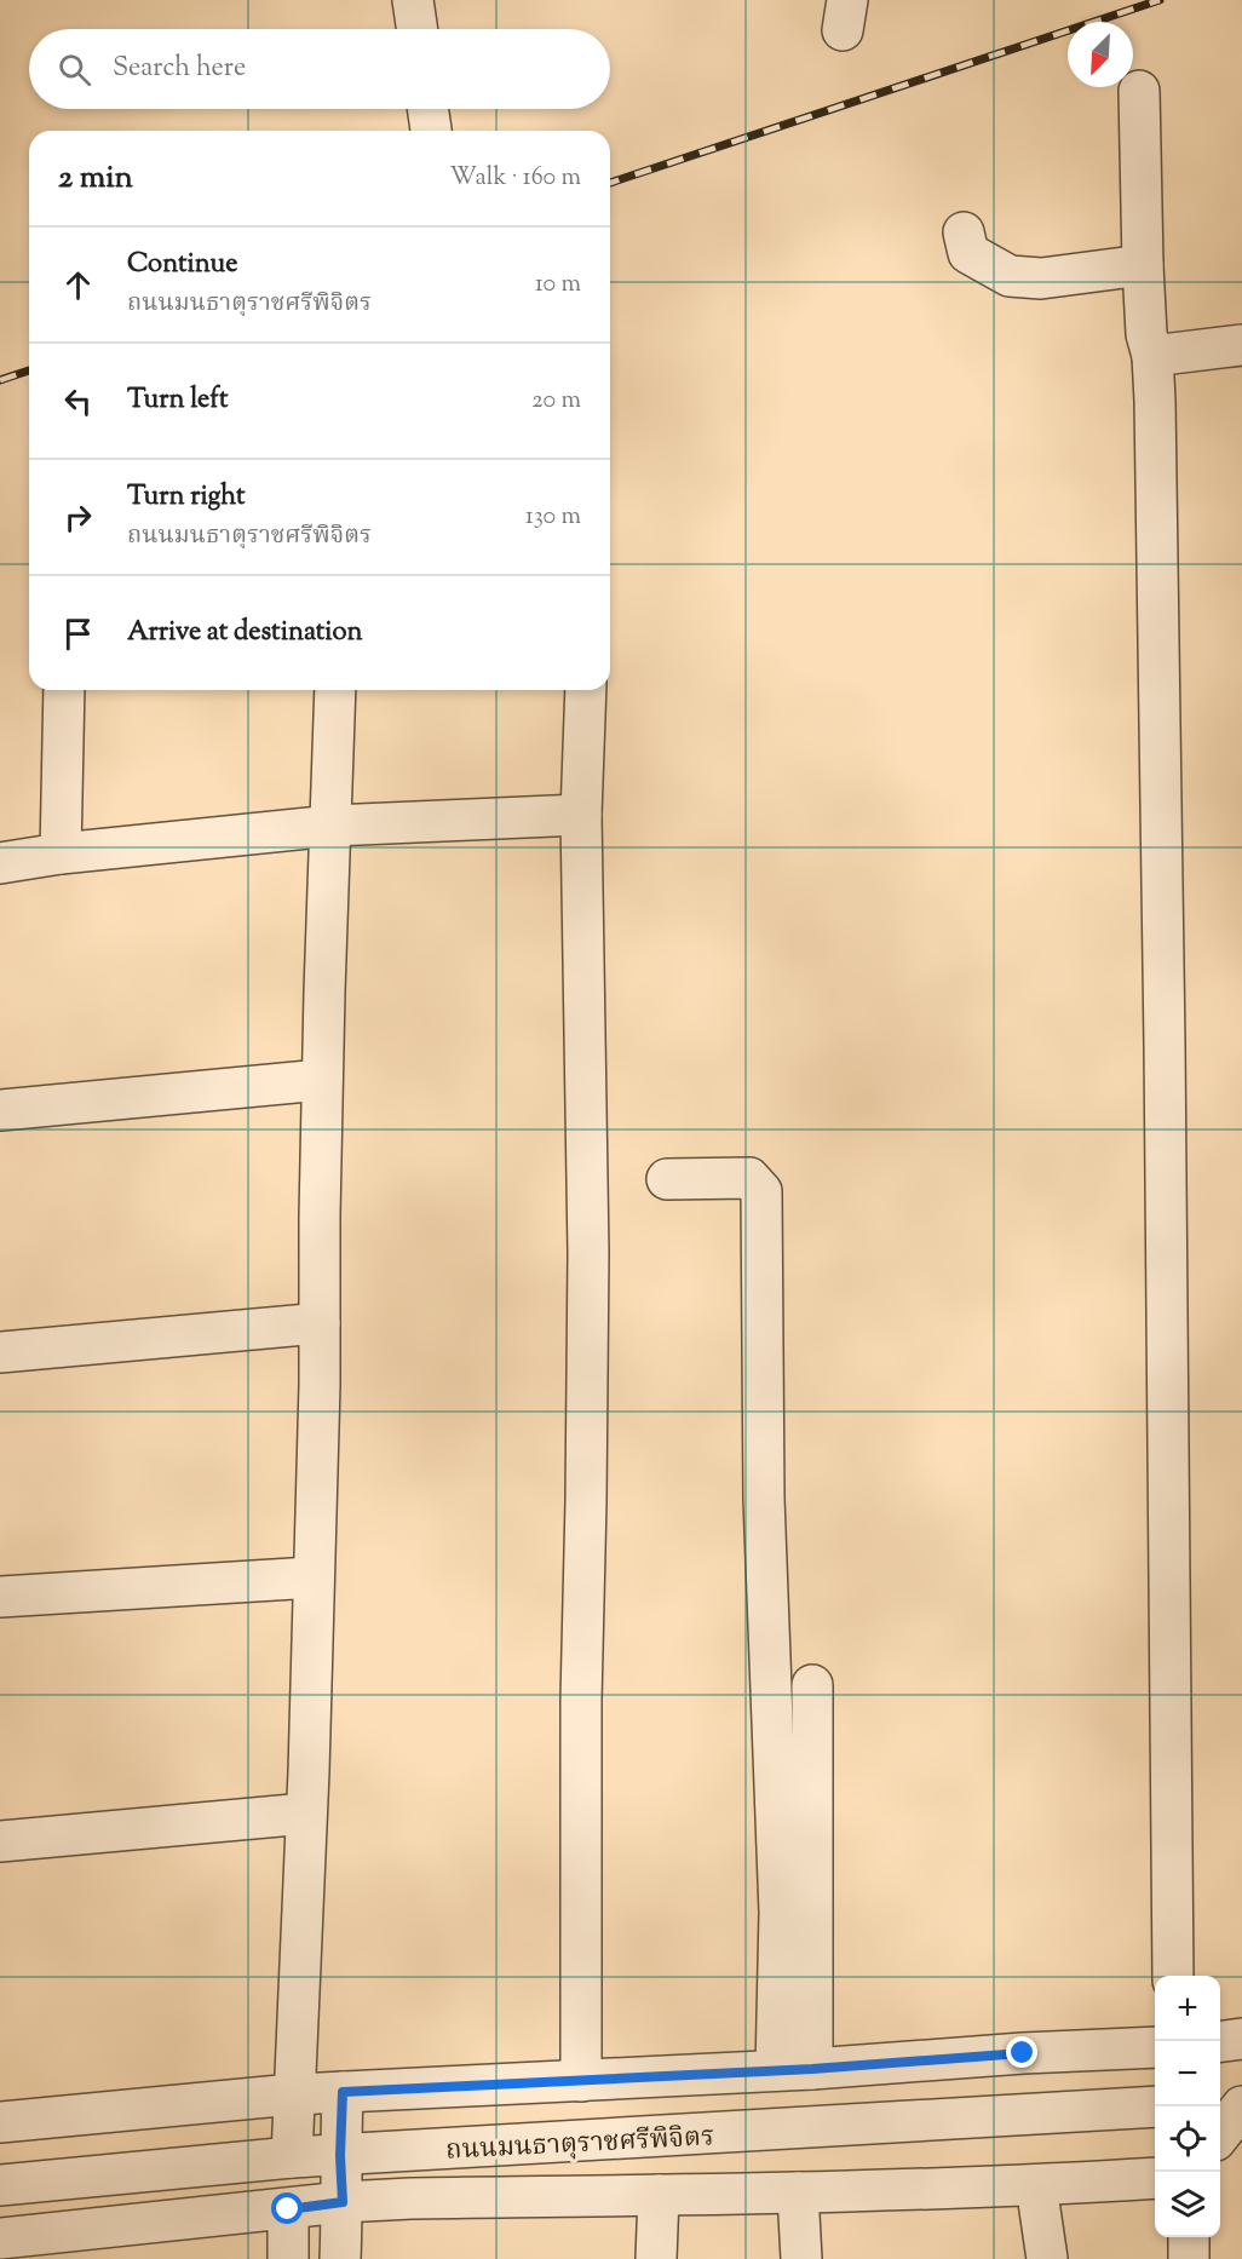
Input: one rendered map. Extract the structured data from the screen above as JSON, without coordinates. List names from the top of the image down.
{
  "streets": {
    "street": ["ถนนมนธาตุราชศรีพิจิตร"]
  },
  "north": "bottom left",
  "page": {
    "search": "Search here",
    "heading": ["2 min", "Walk · 160 m"],
    "list": [
      ["Continue", "ถนนมนธาตุราชศรีพิจิตร", "10 m"],
      ["Turn left", "20 m"],
      ["Turn right", "ถนนมนธาตุราชศรีพิจิตร", "130 m"],
      "Arrive at destination"
    ],
    "map_buttons": ["+", "−"]
  }
}
